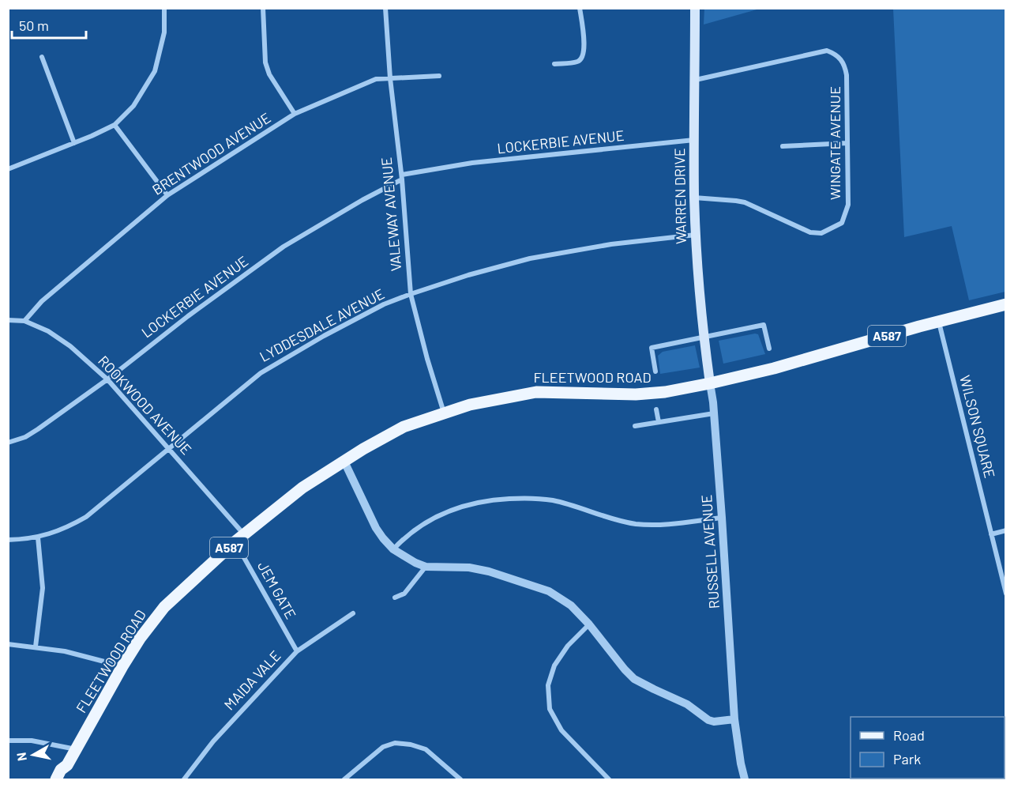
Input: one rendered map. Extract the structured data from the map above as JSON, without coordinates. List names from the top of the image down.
{
  "streets": {
    "main road": ["WARREN DRIVE", "A587", "FLEETWOOD ROAD"],
    "street": [
      "LOCKERBIE AVENUE",
      "WINGATE AVENUE",
      "BRENTWOOD AVENUE",
      "VALEWAY AVENUE",
      "LYDDESDALE AVENUE",
      "ROOKWOOD AVENUE",
      "WILSON SQUARE",
      "RUSSELL AVENUE",
      "JEM GATE",
      "MAIDA VALE"
    ]
  },
  "crossings": [
    ["LOCKERBIE AVENUE", "WARREN DRIVE"],
    ["LOCKERBIE AVENUE", "VALEWAY AVENUE"],
    ["LOCKERBIE AVENUE", "ROOKWOOD AVENUE"],
    ["WINGATE AVENUE", "WARREN DRIVE"],
    ["BRENTWOOD AVENUE", "VALEWAY AVENUE"],
    ["BRENTWOOD AVENUE", "ROOKWOOD AVENUE"],
    ["WARREN DRIVE", "LYDDESDALE AVENUE"],
    ["WARREN DRIVE", "FLEETWOOD ROAD"],
    ["WARREN DRIVE", "RUSSELL AVENUE"],
    ["VALEWAY AVENUE", "LYDDESDALE AVENUE"],
    ["VALEWAY AVENUE", "FLEETWOOD ROAD"],
    ["LYDDESDALE AVENUE", "ROOKWOOD AVENUE"],
    ["FLEETWOOD ROAD", "ROOKWOOD AVENUE"],
    ["FLEETWOOD ROAD", "WILSON SQUARE"],
    ["FLEETWOOD ROAD", "RUSSELL AVENUE"],
    ["FLEETWOOD ROAD", "JEM GATE"],
    ["ROOKWOOD AVENUE", "JEM GATE"],
    ["JEM GATE", "MAIDA VALE"]
  ],
  "legend": ["Road", "Park"],
  "scale_bar": "50 m",
  "north": "left"
}
